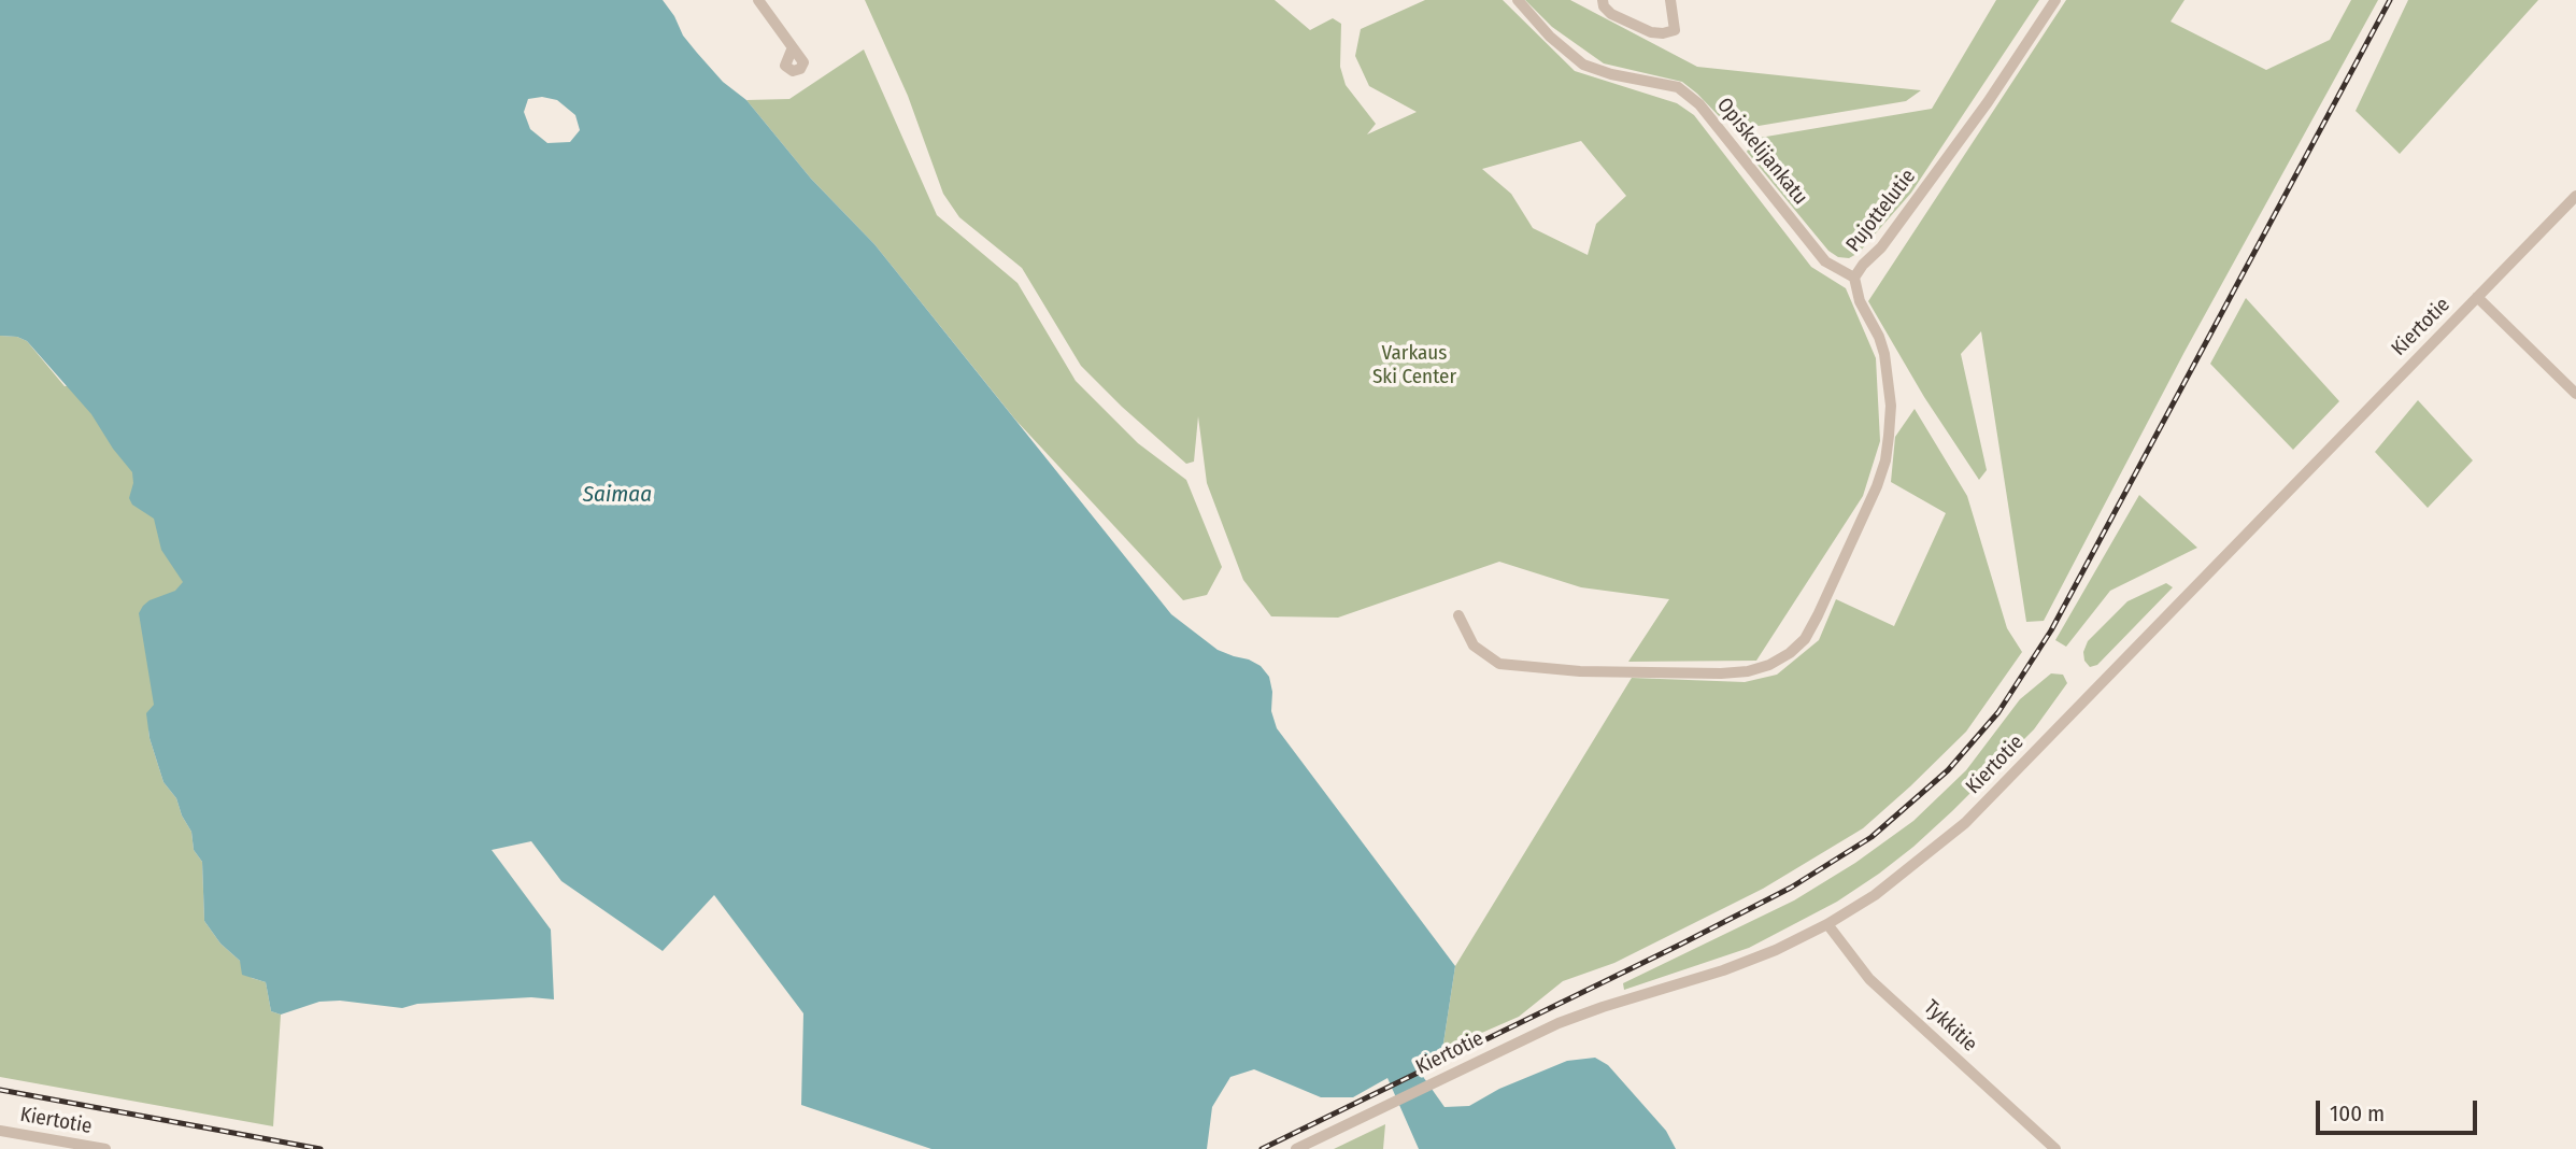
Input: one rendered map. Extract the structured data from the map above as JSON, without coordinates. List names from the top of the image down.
{
  "streets": {
    "street": [
      "Opiskelijankatu",
      "Pujottelutie",
      "Kiertotie",
      "Tykkitie"
    ]
  },
  "crossings": [
    ["Opiskelijankatu", "Pujottelutie"],
    ["Kiertotie", "Tykkitie"]
  ],
  "water": ["Saimaa"],
  "parks": ["Varkaus Ski Center"],
  "scale_bar": "100 m"
}
